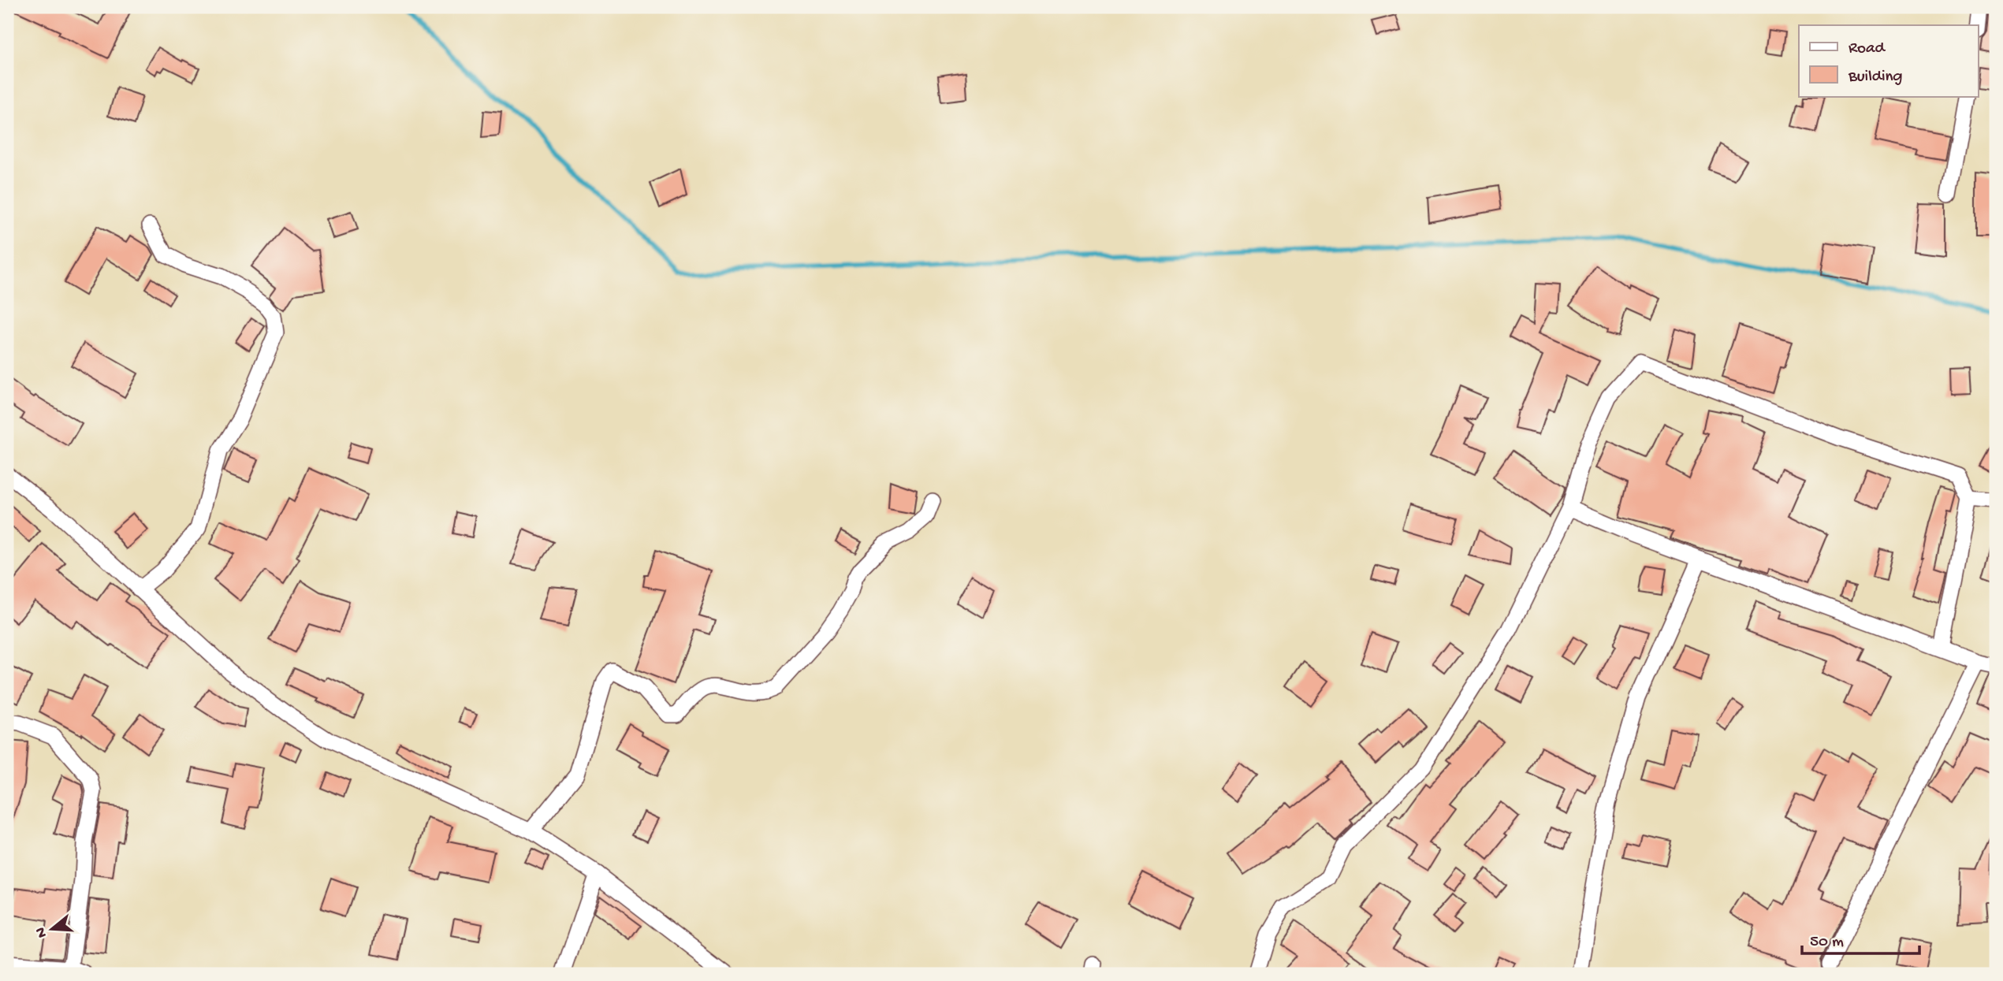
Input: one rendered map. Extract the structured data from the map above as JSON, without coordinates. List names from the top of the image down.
{
  "legend": ["Road", "Building"],
  "scale_bar": "50 m",
  "north": "left"
}
